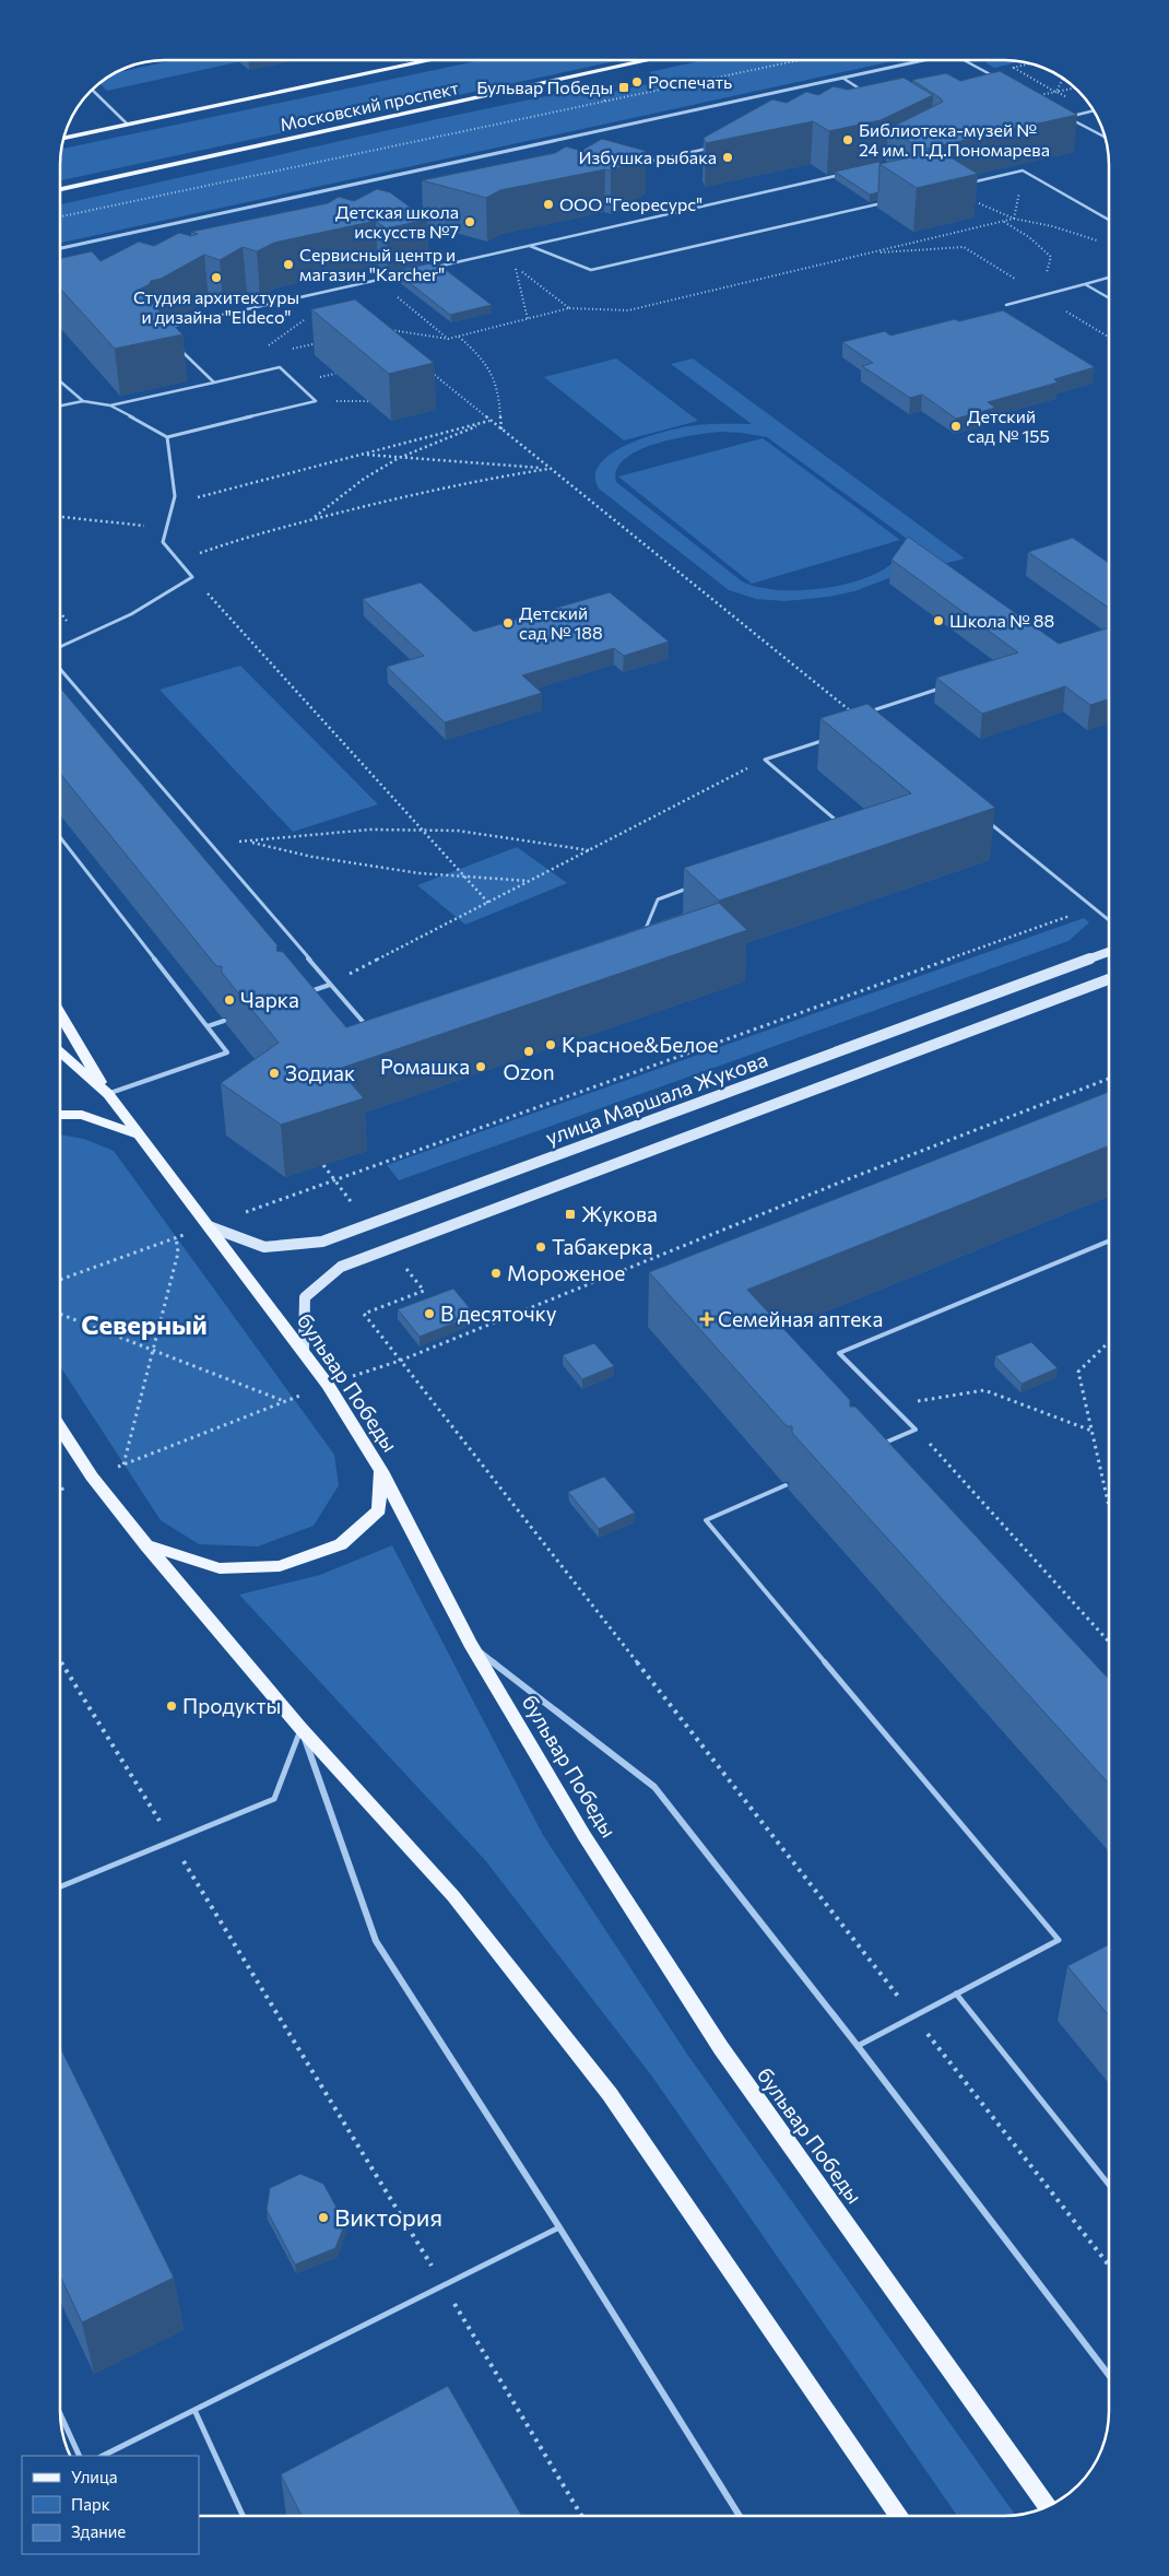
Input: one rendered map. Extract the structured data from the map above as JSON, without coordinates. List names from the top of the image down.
{
  "streets": {
    "main road": ["Московский проспект", "бульвар Победы"],
    "street": ["улица Маршала Жукова"]
  },
  "crossings": [
    ["улица Маршала Жукова", "бульвар Победы"]
  ],
  "districts": ["Северный"],
  "places": {
    "other": [
      "Роспечать",
      "Библиотека-музей № 24 им. П.Д.Пономарева",
      "Избушка рыбака",
      "ООО \"Георесурс\"",
      "Детская школа искусств №7",
      "Сервисный центр и магазин \"Karcher\"",
      "Студия архитектуры и дизайна \"Eldeco\"",
      "Детский сад № 155",
      "Школа № 88",
      "Детский сад № 188",
      "Чарка",
      "Красное&Белое",
      "Ozon",
      "Ромашка",
      "Зодиак",
      "Табакерка",
      "Мороженое",
      "В десяточку",
      "Продукты",
      "Виктория"
    ],
    "transit": ["Бульвар Победы", "Жукова"],
    "health": ["Семейная аптека"]
  },
  "legend": ["Улица", "Парк", "Здание"]
}
